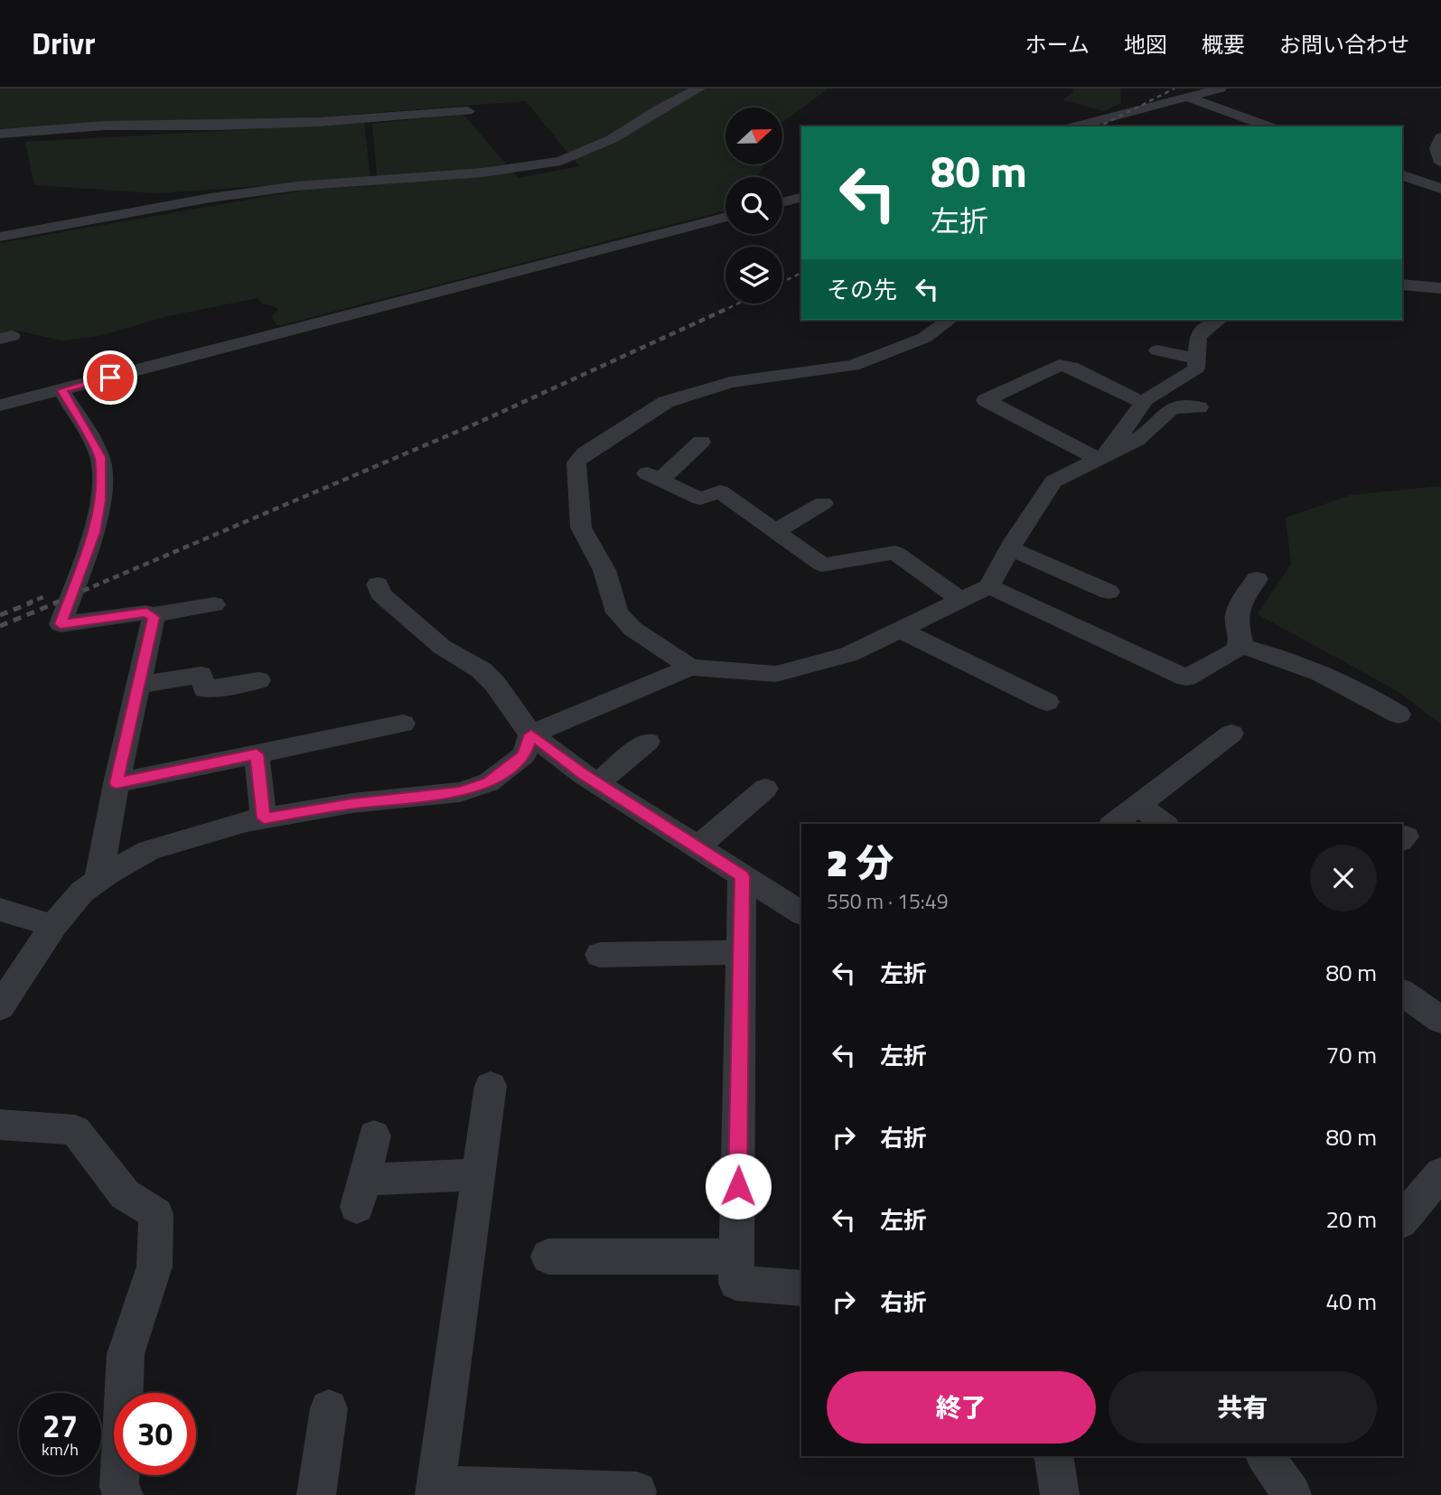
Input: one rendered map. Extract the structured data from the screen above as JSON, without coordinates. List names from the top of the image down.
{
  "north": "right",
  "page": {
    "header": "Drivr",
    "nav": [
      "ホーム",
      "地図",
      "概要",
      "お問い合わせ"
    ],
    "turn": ["80 m", "左折"],
    "then": "その先",
    "heading": ["2 分", "550 m · 15:49"],
    "list": [
      {
        "name": "左折",
        "value": "80 m"
      },
      {
        "name": "左折",
        "value": "70 m"
      },
      {
        "name": "右折",
        "value": "80 m"
      },
      {
        "name": "左折",
        "value": "20 m"
      },
      {
        "name": "右折",
        "value": "40 m"
      }
    ],
    "buttons": ["終了", "共有"],
    "speed": "27 km/h",
    "limit": "30"
  }
}
